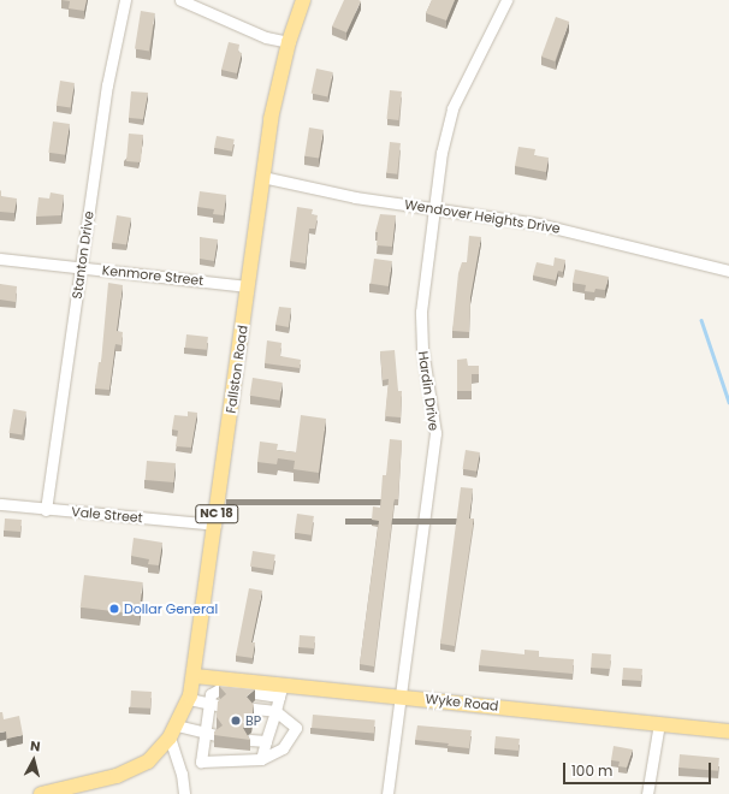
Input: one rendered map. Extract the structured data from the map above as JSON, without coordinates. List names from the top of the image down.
{
  "streets": {
    "main road": ["Fallston Road", "NC 18", "Wyke Road"],
    "street": [
      "Wendover Heights Drive",
      "Stanton Drive",
      "Kenmore Street",
      "Hardin Drive",
      "Vale Street"
    ]
  },
  "crossings": [
    ["Wendover Heights Drive", "Fallston Road"],
    ["Wendover Heights Drive", "Hardin Drive"],
    ["Stanton Drive", "Kenmore Street"],
    ["Stanton Drive", "Vale Street"],
    ["Kenmore Street", "Fallston Road"],
    ["Fallston Road", "NC 18"],
    ["Fallston Road", "Vale Street"],
    ["Fallston Road", "Wyke Road"],
    ["Hardin Drive", "Wyke Road"]
  ],
  "places": ["Dollar General", "BP"],
  "scale_bar": "100 m",
  "north": "top"
}
